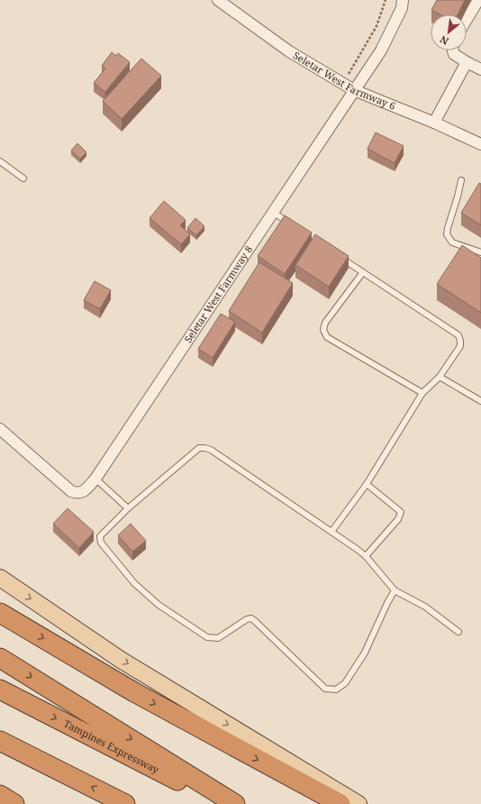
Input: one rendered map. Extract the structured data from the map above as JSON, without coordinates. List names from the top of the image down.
{
  "streets": {
    "highway": ["Tampines Expressway"],
    "street": ["Seletar West Farmway 6", "Seletar West Farmway 8"]
  },
  "crossings": [
    ["Seletar West Farmway 6", "Seletar West Farmway 8"]
  ],
  "north": "bottom left"
}
